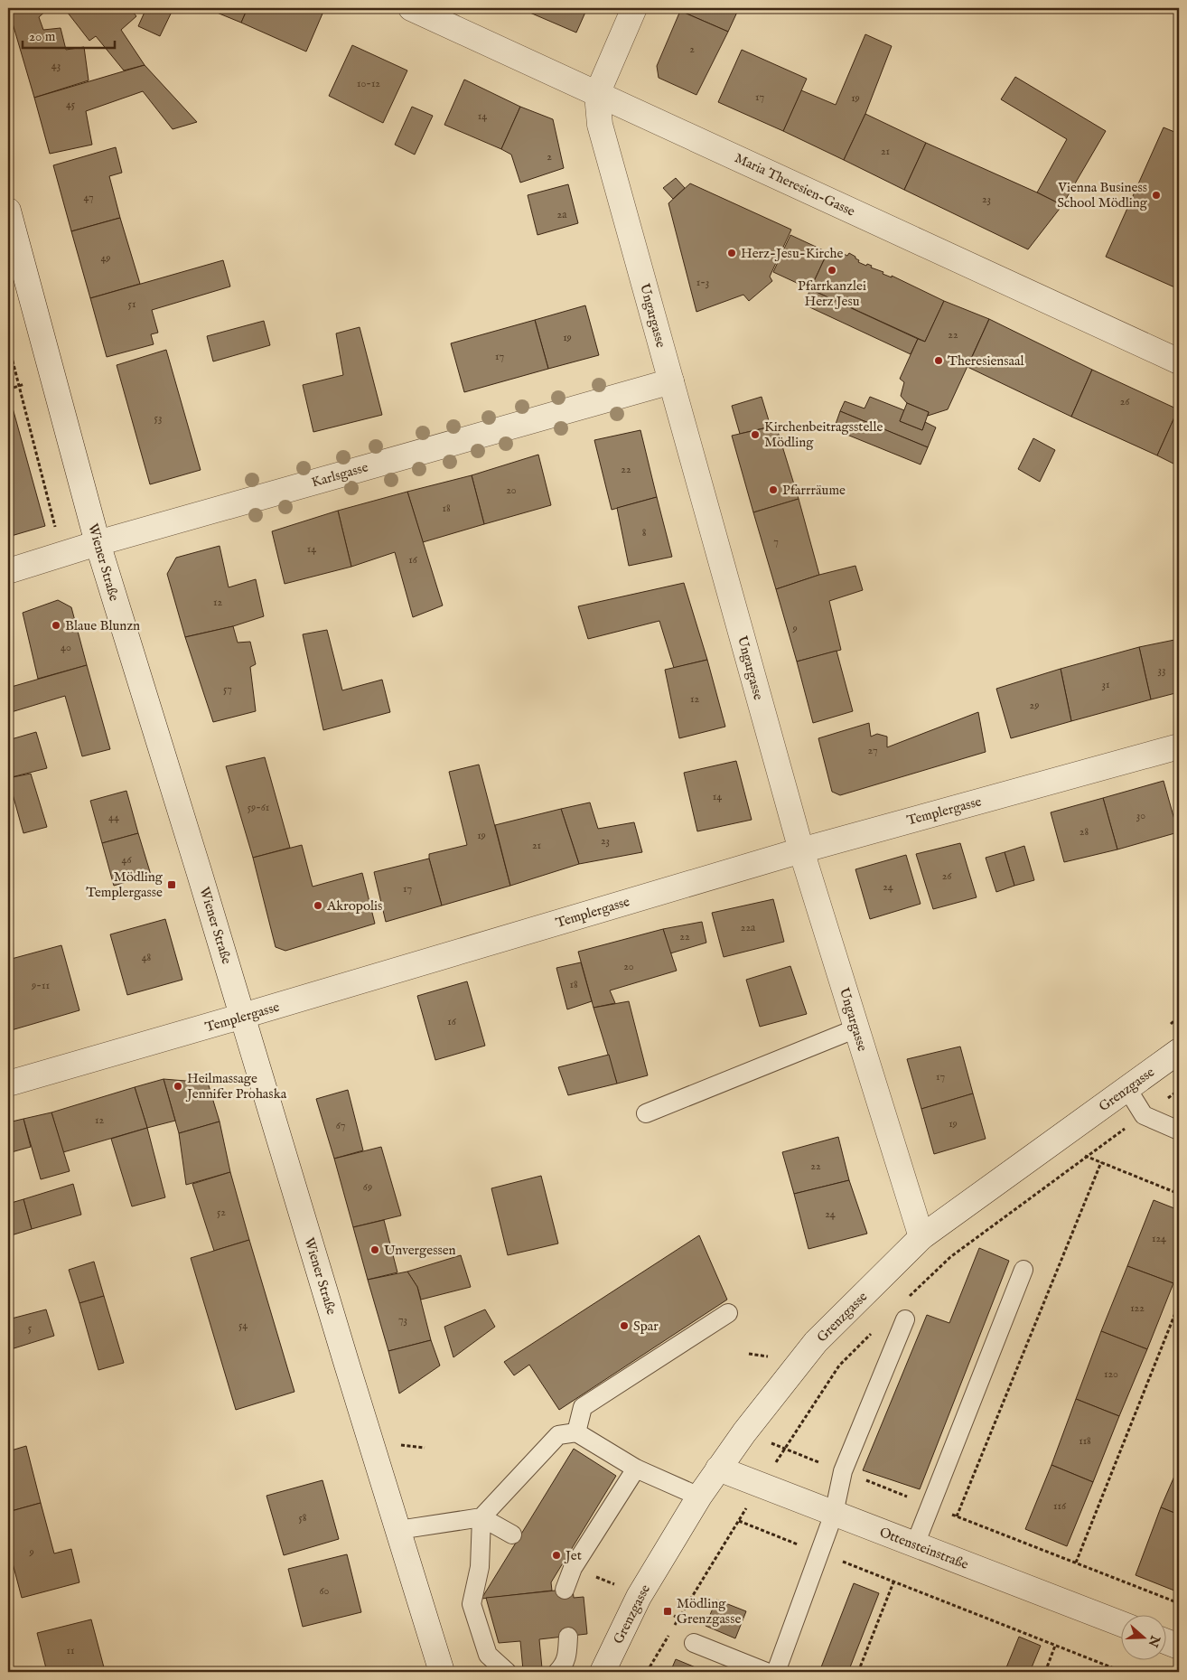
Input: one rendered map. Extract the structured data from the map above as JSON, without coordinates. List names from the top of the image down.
{
  "streets": {
    "street": [
      "Maria Theresien-Gasse",
      "Ungargasse",
      "Karlsgasse",
      "Wiener Straße",
      "Templergasse",
      "Grenzgasse",
      "Ottensteinstraße"
    ]
  },
  "crossings": [
    ["Maria Theresien-Gasse", "Ungargasse"],
    ["Ungargasse", "Karlsgasse"],
    ["Ungargasse", "Templergasse"],
    ["Ungargasse", "Grenzgasse"],
    ["Karlsgasse", "Wiener Straße"],
    ["Wiener Straße", "Templergasse"],
    ["Grenzgasse", "Ottensteinstraße"]
  ],
  "places": {
    "other": [
      "Vienna Business School Mödling",
      "Herz-Jesu-Kirche",
      "Pfarrkanzlei Herz Jesu",
      "Theresiensaal",
      "Kirchenbeitragsstelle Mödling",
      "Pfarrräume",
      "Blaue Blunzn",
      "Akropolis",
      "Heilmassage Jennifer Prohaska",
      "Unvergessen",
      "Spar",
      "Jet"
    ],
    "transit": ["Mödling Templergasse", "Mödling Grenzgasse"]
  },
  "house_numbers": [
    "2",
    "43",
    "10-12",
    "17",
    "19",
    "45",
    "14",
    "21",
    "2",
    "47",
    "23",
    "2a",
    "49",
    "1-3",
    "51",
    "22",
    "19",
    "17",
    "26",
    "53",
    "22",
    "20",
    "18",
    "8",
    "7",
    "14",
    "16",
    "12",
    "9",
    "40",
    "33",
    "31",
    "57",
    "12",
    "29",
    "27",
    "14",
    "59-61",
    "30",
    "44",
    "28",
    "19",
    "23",
    "21",
    "46",
    "26",
    "24",
    "17",
    "22a",
    "22",
    "48",
    "20",
    "18",
    "9-11",
    "16",
    "17",
    "12",
    "19",
    "67",
    "22",
    "69",
    "52",
    "24",
    "124",
    "122",
    "73",
    "54",
    "5",
    "120",
    "118",
    "116",
    "58",
    "9",
    "60",
    "11"
  ],
  "scale_bar": "20 m",
  "north": "right"
}
